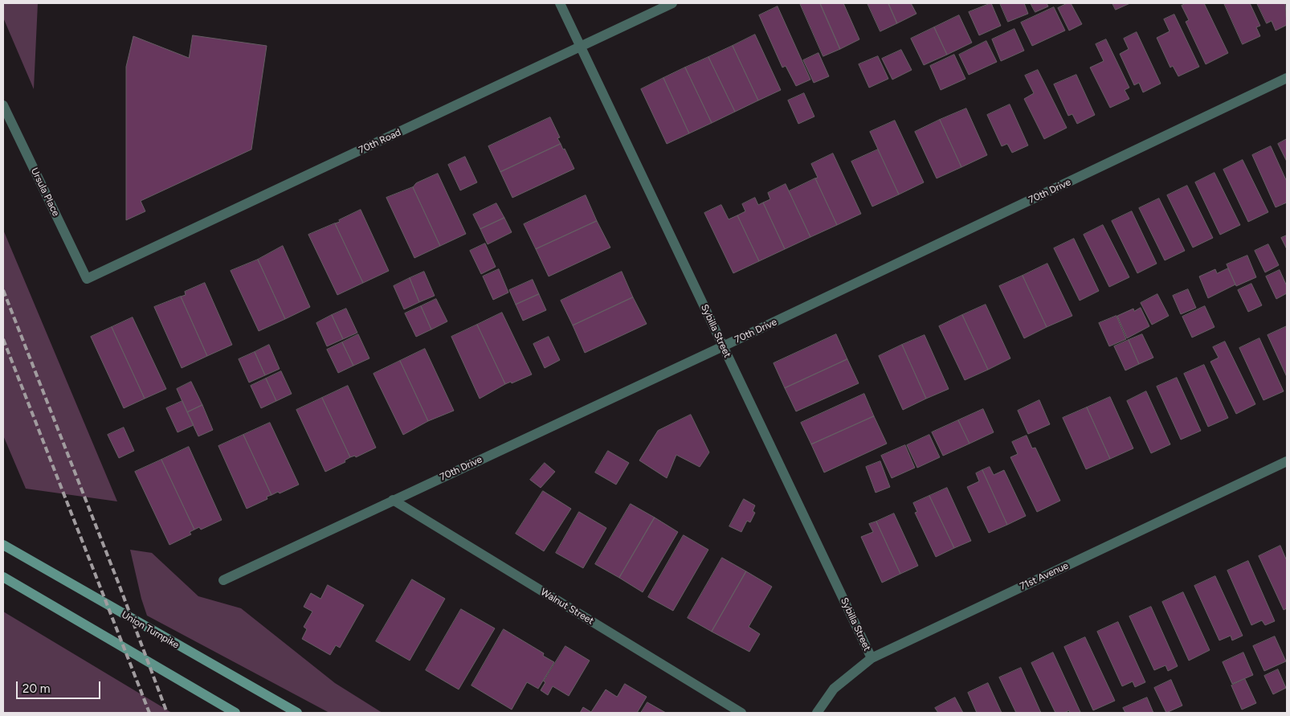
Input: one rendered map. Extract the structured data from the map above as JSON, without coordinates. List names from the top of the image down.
{
  "streets": {
    "main road": ["Union Turnpike"],
    "street": [
      "70th Road",
      "70th Drive",
      "Ursula Place",
      "Sybilla Street",
      "71st Avenue",
      "Walnut Street"
    ]
  },
  "crossings": [
    ["70th Road", "Ursula Place"],
    ["70th Road", "Sybilla Street"],
    ["70th Drive", "Sybilla Street"],
    ["70th Drive", "Walnut Street"],
    ["Sybilla Street", "71st Avenue"]
  ],
  "scale_bar": "20 m"
}
